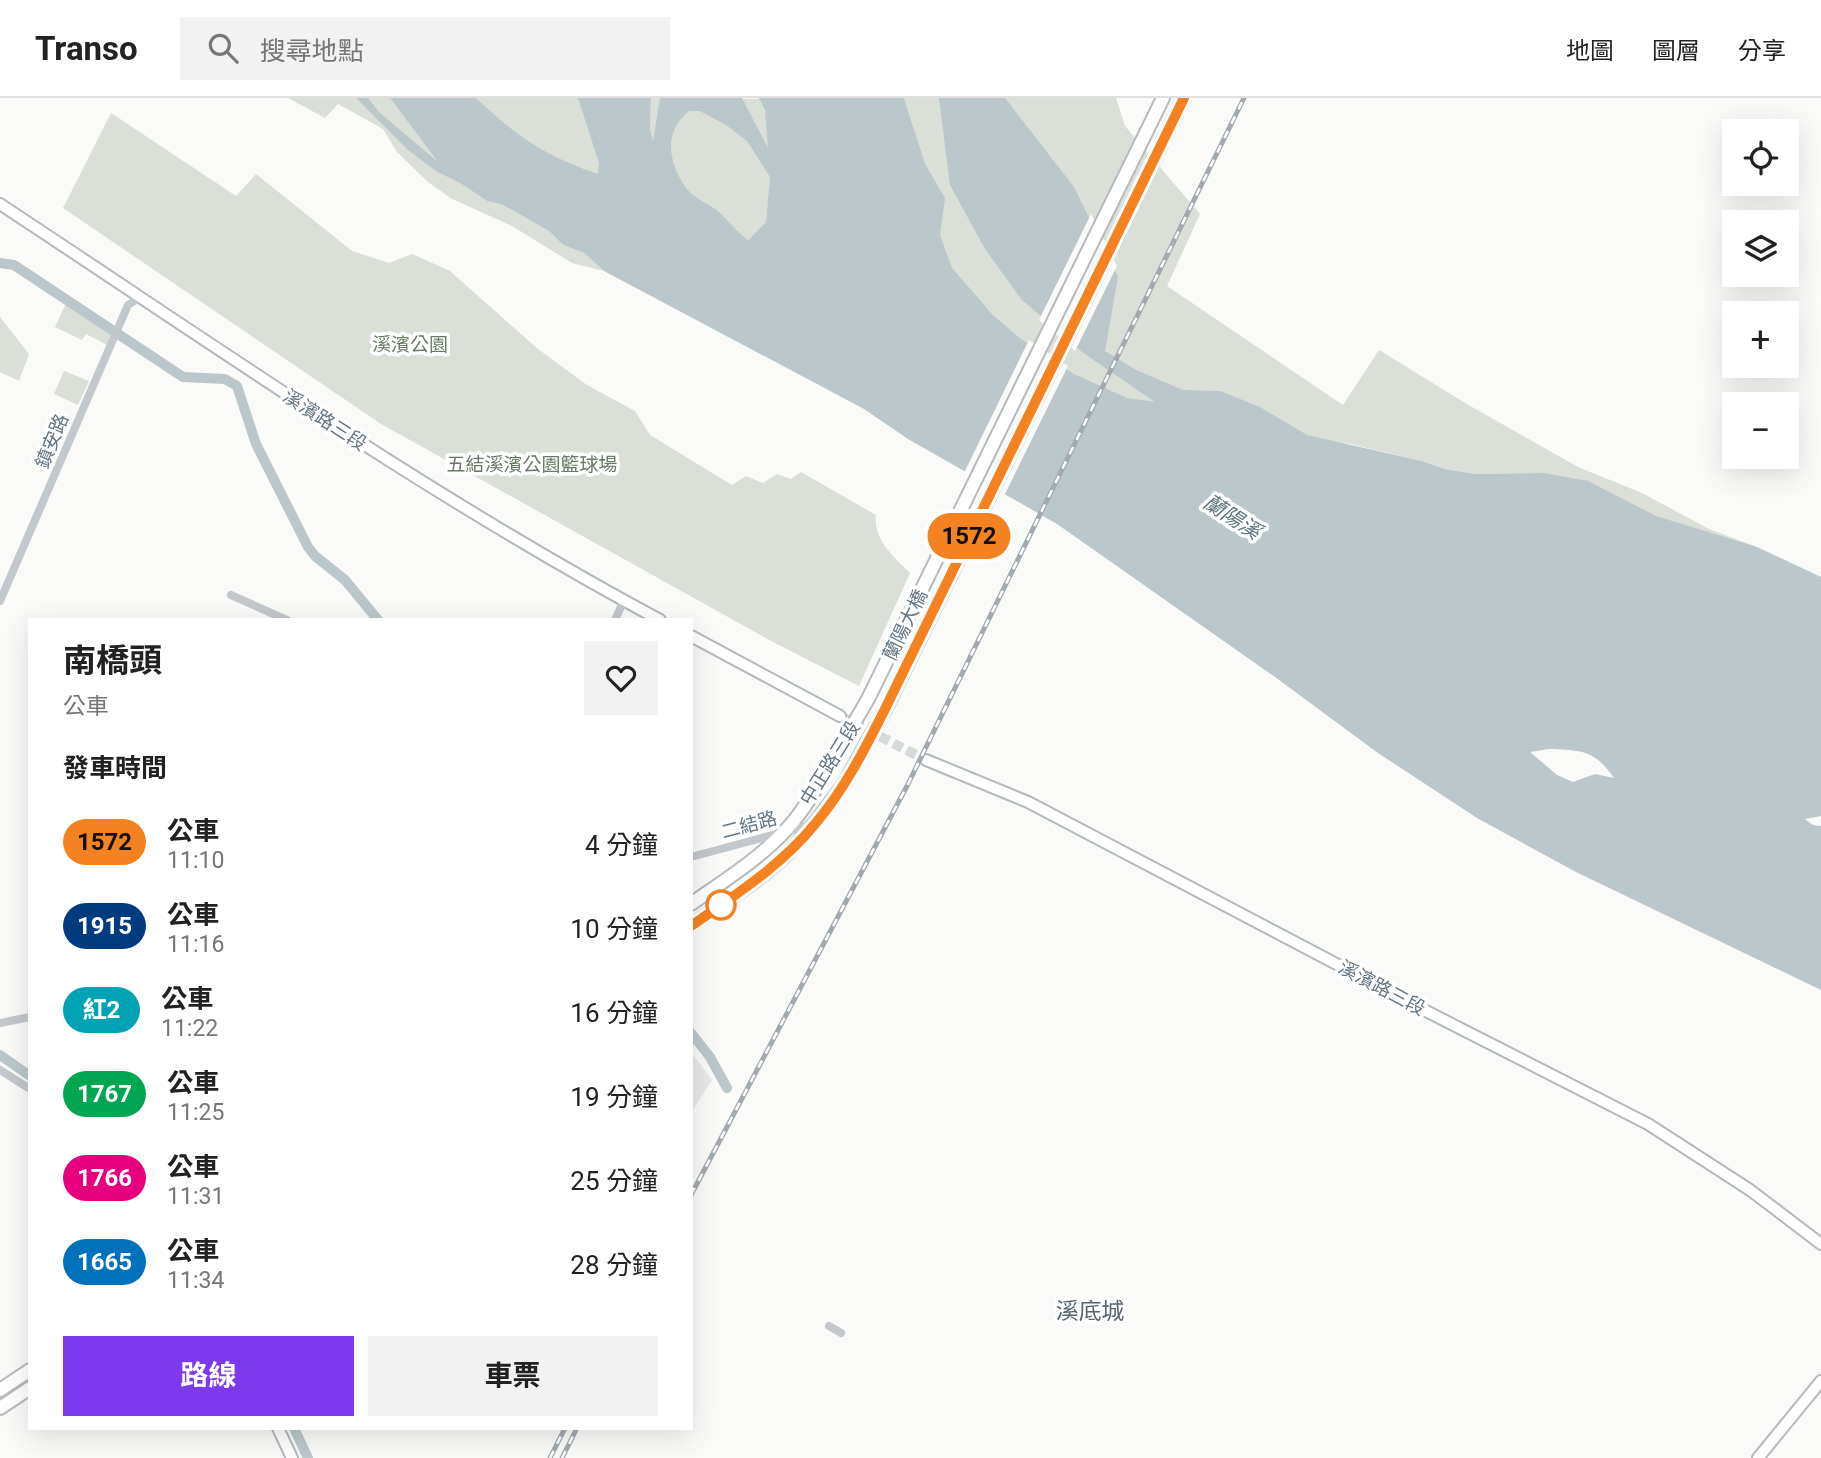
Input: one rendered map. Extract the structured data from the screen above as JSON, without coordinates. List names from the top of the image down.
{
  "streets": {
    "main road": ["蘭陽大橋", "中正路三段"],
    "street": ["溪濱路三段", "鎮安路", "二結路"]
  },
  "crossings": [
    ["溪濱路三段", "鎮安路"],
    ["蘭陽大橋", "中正路三段"],
    ["中正路三段", "二結路"]
  ],
  "districts": ["溪底城"],
  "water": ["蘭陽溪"],
  "parks": ["溪濱公園", "五結溪濱公園籃球場"],
  "lines": ["bus line 1572"],
  "page": {
    "header": "Transo",
    "search": "搜尋地點",
    "nav": ["地圖", "圖層", "分享"],
    "on_map": "1572",
    "map_buttons": ["+", "−"],
    "heading": [
      ["南橋頭", "公車"],
      "發車時間"
    ],
    "list": [
      {
        "mark": "1572",
        "name": "公車",
        "note": "11:10",
        "value": "4 分鐘"
      },
      {
        "mark": "1915",
        "name": "公車",
        "note": "11:16",
        "value": "10 分鐘"
      },
      {
        "mark": "紅2",
        "name": "公車",
        "note": "11:22",
        "value": "16 分鐘"
      },
      {
        "mark": "1767",
        "name": "公車",
        "note": "11:25",
        "value": "19 分鐘"
      },
      {
        "mark": "1766",
        "name": "公車",
        "note": "11:31",
        "value": "25 分鐘"
      },
      {
        "mark": "1665",
        "name": "公車",
        "note": "11:34",
        "value": "28 分鐘"
      }
    ],
    "buttons": ["路線", "車票"]
  }
}
